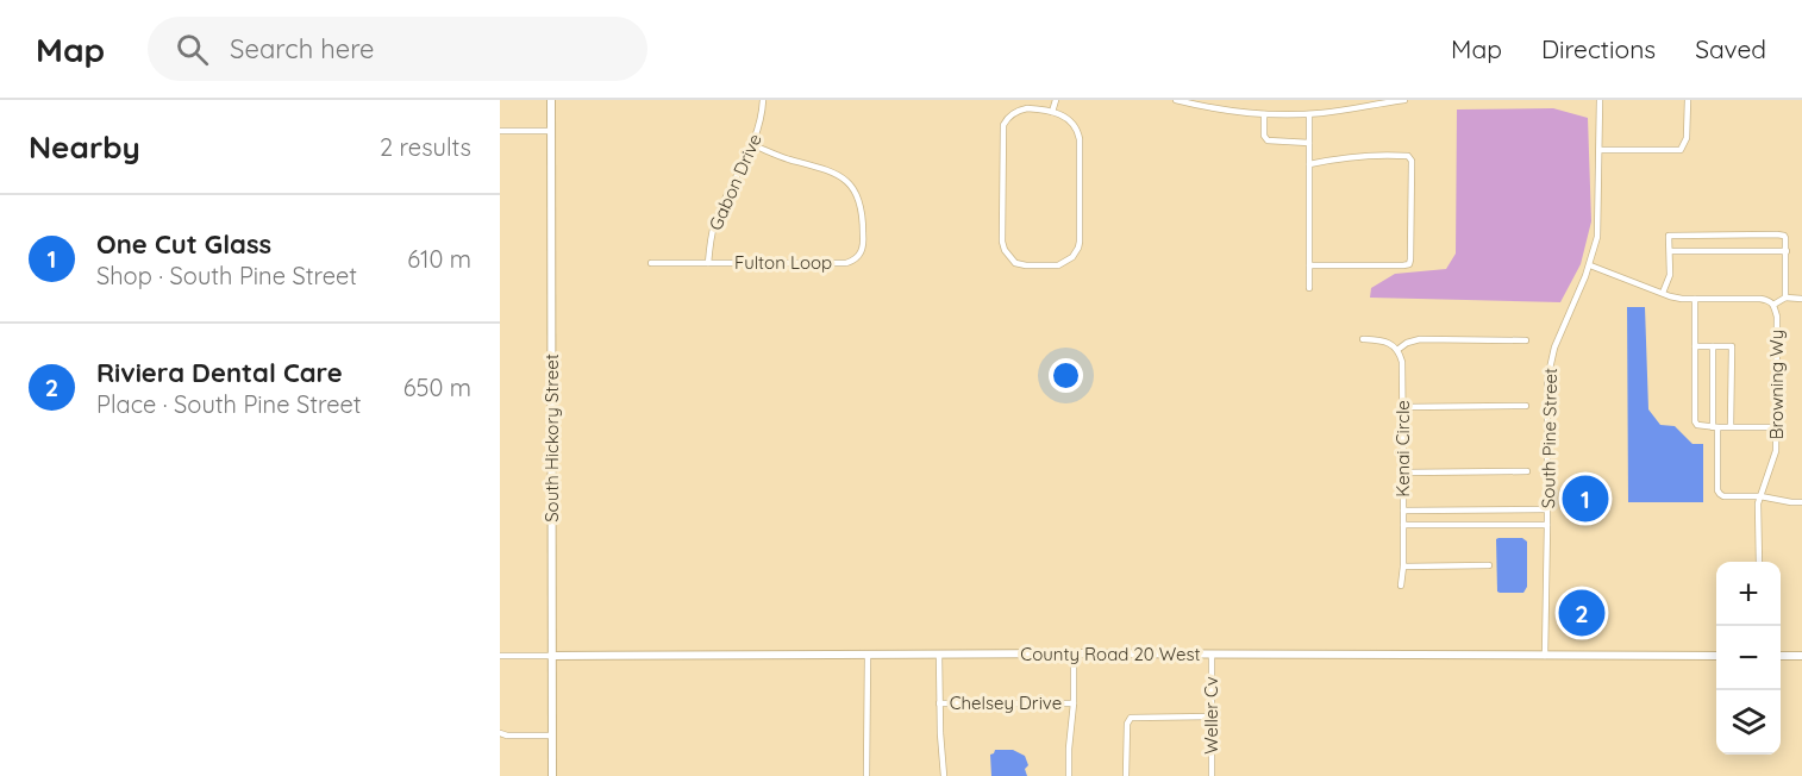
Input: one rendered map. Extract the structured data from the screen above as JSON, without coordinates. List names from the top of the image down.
{
  "streets": {
    "street": [
      "Gabon Drive",
      "Fulton Loop",
      "Browning Wy",
      "South Hickory Street",
      "South Pine Street",
      "Kenai Circle",
      "County Road 20 West",
      "Chelsey Drive",
      "Weller Cv"
    ]
  },
  "crossings": [
    ["Gabon Drive", "Fulton Loop"],
    ["Browning Wy", "South Pine Street"],
    ["South Hickory Street", "County Road 20 West"],
    ["South Pine Street", "County Road 20 West"],
    ["County Road 20 West", "Weller Cv"]
  ],
  "page": {
    "header": "Map",
    "search": "Search here",
    "nav": ["Map", "Directions", "Saved"],
    "heading": ["Nearby", "2 results"],
    "list": [
      {
        "mark": "1",
        "name": "One Cut Glass",
        "note": "Shop · South Pine Street",
        "value": "610 m"
      },
      {
        "mark": "2",
        "name": "Riviera Dental Care",
        "note": "Place · South Pine Street",
        "value": "650 m"
      }
    ],
    "pins": ["1", "2"],
    "map_buttons": ["+", "−"]
  }
}
